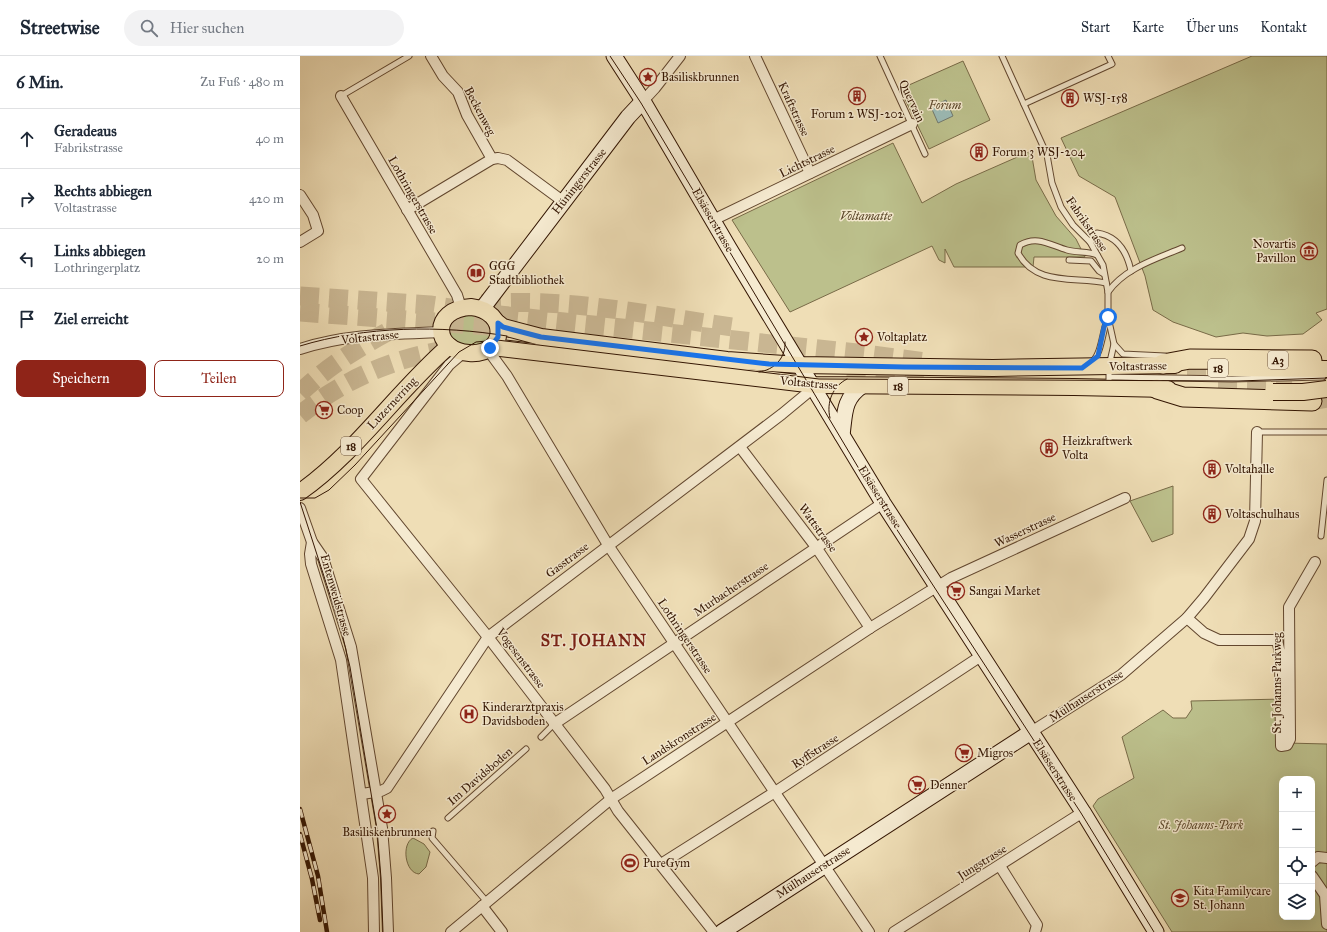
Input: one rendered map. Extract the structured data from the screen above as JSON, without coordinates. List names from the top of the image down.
{
  "streets": {
    "highway": ["A3"],
    "main road": ["Voltastrasse", "18", "Luzernerring"],
    "street": [
      "Kraftstrasse",
      "Beckenweg",
      "Lichtstrasse",
      "Hüningerstrasse",
      "Lothringerstrasse",
      "Elsässerstrasse",
      "Wattstrasse",
      "Wasserstrasse",
      "Gasstrasse",
      "Murbacherstrasse",
      "Entenweidstrasse",
      "Vogesenstrasse",
      "St. Johanns-Parkweg",
      "Mülhauserstrasse",
      "Landskronstrasse",
      "Ryffstrasse",
      "Jungstrasse"
    ],
    "lane": ["Quervain", "Fabrikstrasse", "Im Davidsboden"]
  },
  "crossings": [
    ["Quervain", "Lichtstrasse"],
    ["Kraftstrasse", "Lichtstrasse"],
    ["Lichtstrasse", "Elsässerstrasse"],
    ["Hüningerstrasse", "Lothringerstrasse"],
    ["Hüningerstrasse", "Elsässerstrasse"],
    ["Hüningerstrasse", "Voltastrasse"],
    ["Hüningerstrasse", "18"],
    ["Hüningerstrasse", "Luzernerring"],
    ["Hüningerstrasse", "Vogesenstrasse"],
    ["Lothringerstrasse", "Voltastrasse"],
    ["Lothringerstrasse", "18"],
    ["Lothringerstrasse", "Luzernerring"],
    ["Lothringerstrasse", "Gasstrasse"],
    ["Lothringerstrasse", "Murbacherstrasse"],
    ["Lothringerstrasse", "Vogesenstrasse"],
    ["Lothringerstrasse", "Mülhauserstrasse"],
    ["Lothringerstrasse", "Landskronstrasse"],
    ["Lothringerstrasse", "Ryffstrasse"],
    ["Elsässerstrasse", "Voltastrasse"],
    ["Elsässerstrasse", "Wasserstrasse"],
    ["Elsässerstrasse", "Gasstrasse"],
    ["Elsässerstrasse", "Murbacherstrasse"],
    ["Elsässerstrasse", "Mülhauserstrasse"],
    ["Elsässerstrasse", "Landskronstrasse"],
    ["Elsässerstrasse", "Ryffstrasse"],
    ["Elsässerstrasse", "Jungstrasse"],
    ["Fabrikstrasse", "Voltastrasse"],
    ["Voltastrasse", "A3"],
    ["Voltastrasse", "18"],
    ["Voltastrasse", "Luzernerring"],
    ["Voltastrasse", "Gasstrasse"],
    ["Voltastrasse", "Vogesenstrasse"],
    ["18", "Luzernerring"],
    ["18", "Vogesenstrasse"],
    ["Luzernerring", "Vogesenstrasse"],
    ["Wattstrasse", "Gasstrasse"],
    ["Wattstrasse", "Murbacherstrasse"],
    ["Wattstrasse", "Landskronstrasse"],
    ["Wasserstrasse", "Landskronstrasse"],
    ["Gasstrasse", "Entenweidstrasse"],
    ["Gasstrasse", "Vogesenstrasse"],
    ["Murbacherstrasse", "Vogesenstrasse"],
    ["Vogesenstrasse", "Landskronstrasse"],
    ["Vogesenstrasse", "Ryffstrasse"],
    ["St. Johanns-Parkweg", "Mülhauserstrasse"]
  ],
  "districts": ["ST. JOHANN"],
  "parks": ["Forum", "Voltamatte", "St. Johanns-Park"],
  "places": {
    "place": ["Basiliskbrunnen", "Voltaplatz", "Basiliskenbrunnen"],
    "building": [
      "Forum 2 WSJ-202",
      "WSJ-158",
      "Forum 3 WSJ-204",
      "Heizkraftwerk Volta",
      "Voltahalle",
      "Voltaschulhaus"
    ],
    "museum": ["Novartis Pavillon"],
    "library": ["GGG Stadtbibliothek"],
    "supermarket": [
      "Coop",
      "Sangai Market",
      "Migros",
      "Denner"
    ],
    "hospital": ["Kinderarztpraxis Davidsboden"],
    "sports": ["PureGym"],
    "school or university": ["Kita Familycare St. Johann"]
  },
  "page": {
    "header": "Streetwise",
    "search": "Hier suchen",
    "nav": [
      "Start",
      "Karte",
      "Über uns",
      "Kontakt"
    ],
    "heading": ["6 Min.", "Zu Fuß · 480 m"],
    "list": [
      ["Geradeaus", "Fabrikstrasse", "40 m"],
      ["Rechts abbiegen", "Voltastrasse", "420 m"],
      ["Links abbiegen", "Lothringerplatz", "20 m"],
      "Ziel erreicht"
    ],
    "buttons": ["Speichern", "Teilen"],
    "map_buttons": ["+", "−"]
  }
}
